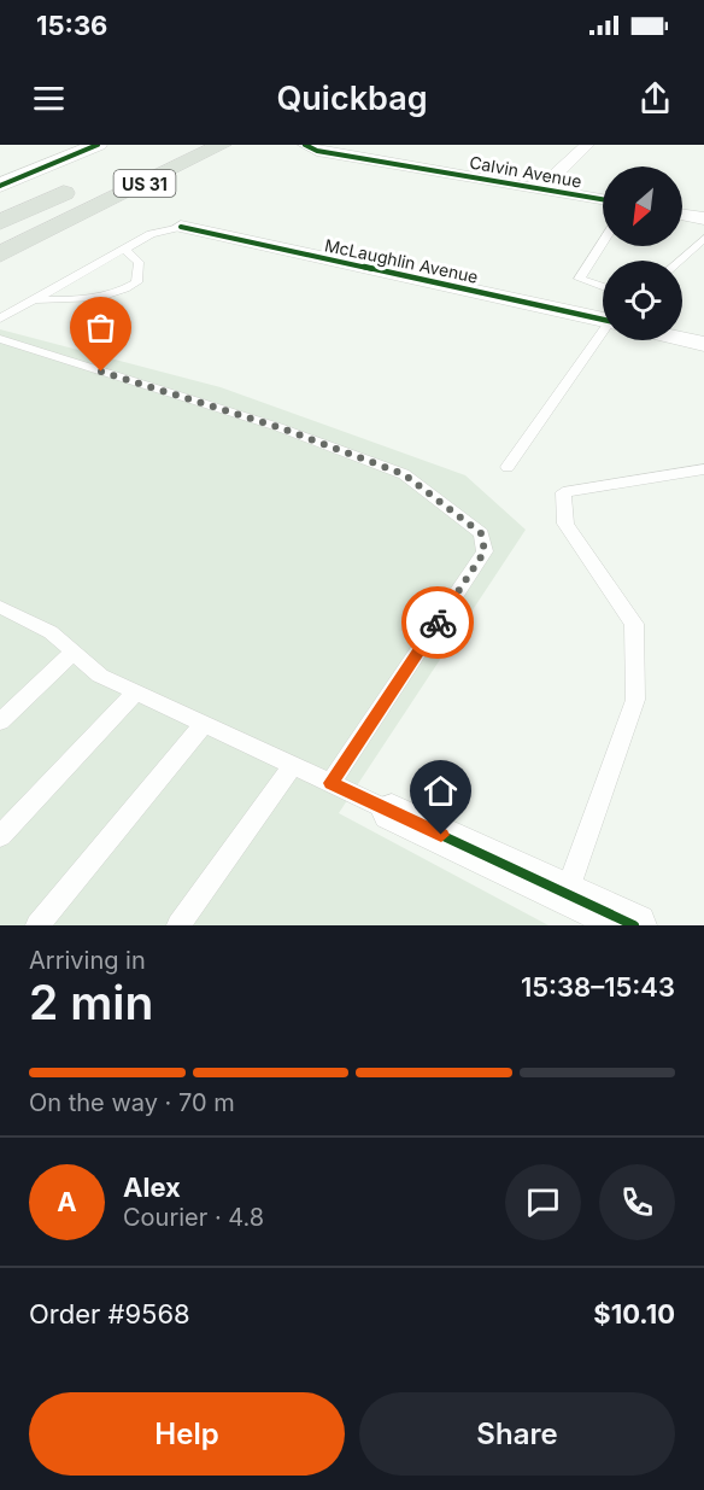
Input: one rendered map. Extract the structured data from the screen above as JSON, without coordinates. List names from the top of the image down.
{
  "streets": {
    "highway": ["US 31"],
    "street": ["Calvin Avenue", "McLaughlin Avenue"]
  },
  "north": "bottom left",
  "page": {
    "status": "15:36",
    "header": "Quickbag",
    "heading": ["2 min", "Arriving in", "15:38–15:43"],
    "panel": [
      "Alex",
      "Courier · 4.8",
      "Order #9568",
      "$10.10"
    ],
    "bar": "On the way · 70 m",
    "round": "A",
    "buttons": ["Help", "Share"]
  }
}
